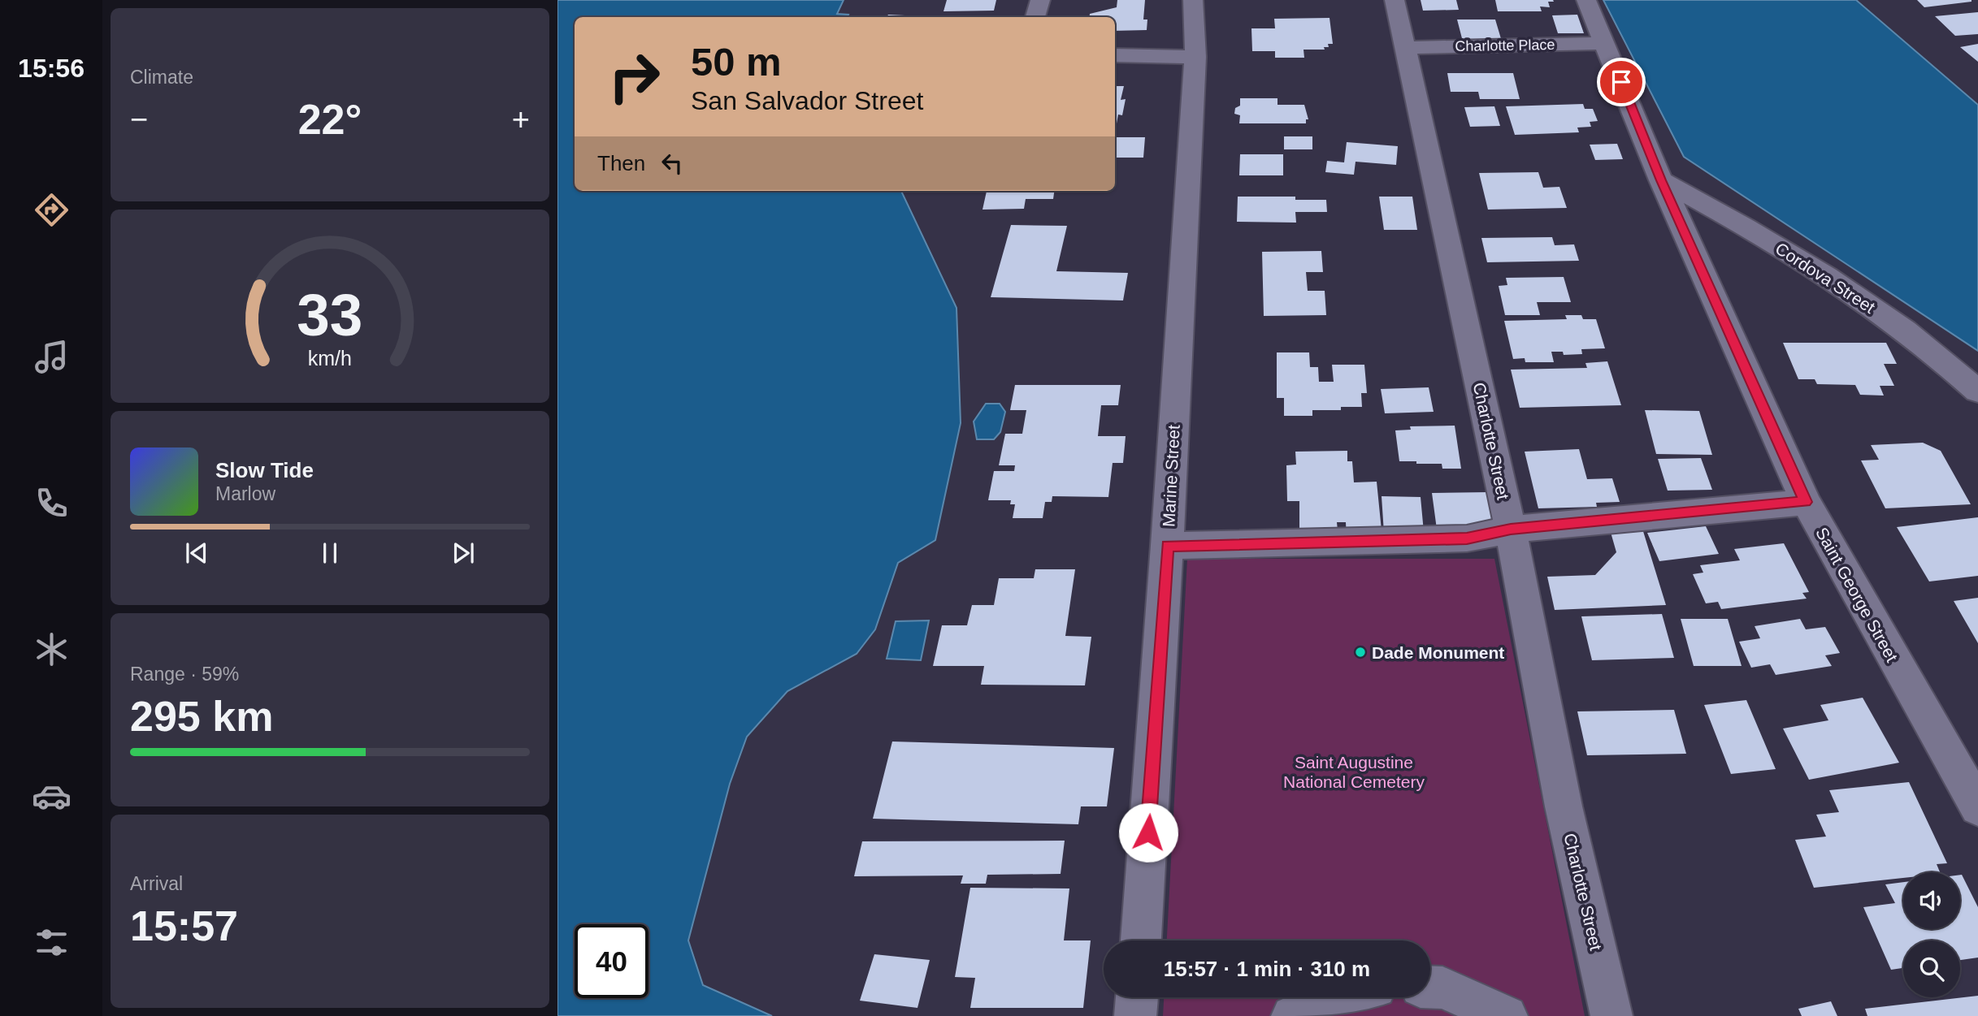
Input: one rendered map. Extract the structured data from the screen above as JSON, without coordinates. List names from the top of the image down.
{
  "streets": {
    "street": [
      "Charlotte Place",
      "Cordova Street",
      "Charlotte Street",
      "Marine Street",
      "Saint George Street"
    ]
  },
  "crossings": [
    ["Charlotte Place", "Charlotte Street"],
    ["Charlotte Place", "Saint George Street"],
    ["Cordova Street", "Saint George Street"]
  ],
  "parks": ["Saint Augustine National Cemetery"],
  "places": ["Dade Monument"],
  "page": {
    "tabs": "15:56",
    "tile": [
      "Climate",
      ["Range · 59%", "295 km"],
      ["Arrival", "15:57"]
    ],
    "turn": ["50 m", "San Salvador Street"],
    "heat": ["−", "22°", "+"],
    "then": "Then",
    "song": ["Slow Tide", "Marlow"],
    "limit": "40",
    "trip": "15:57 · 1 min · 310 m",
    "gauge": ["33", "km/h"]
  }
}
